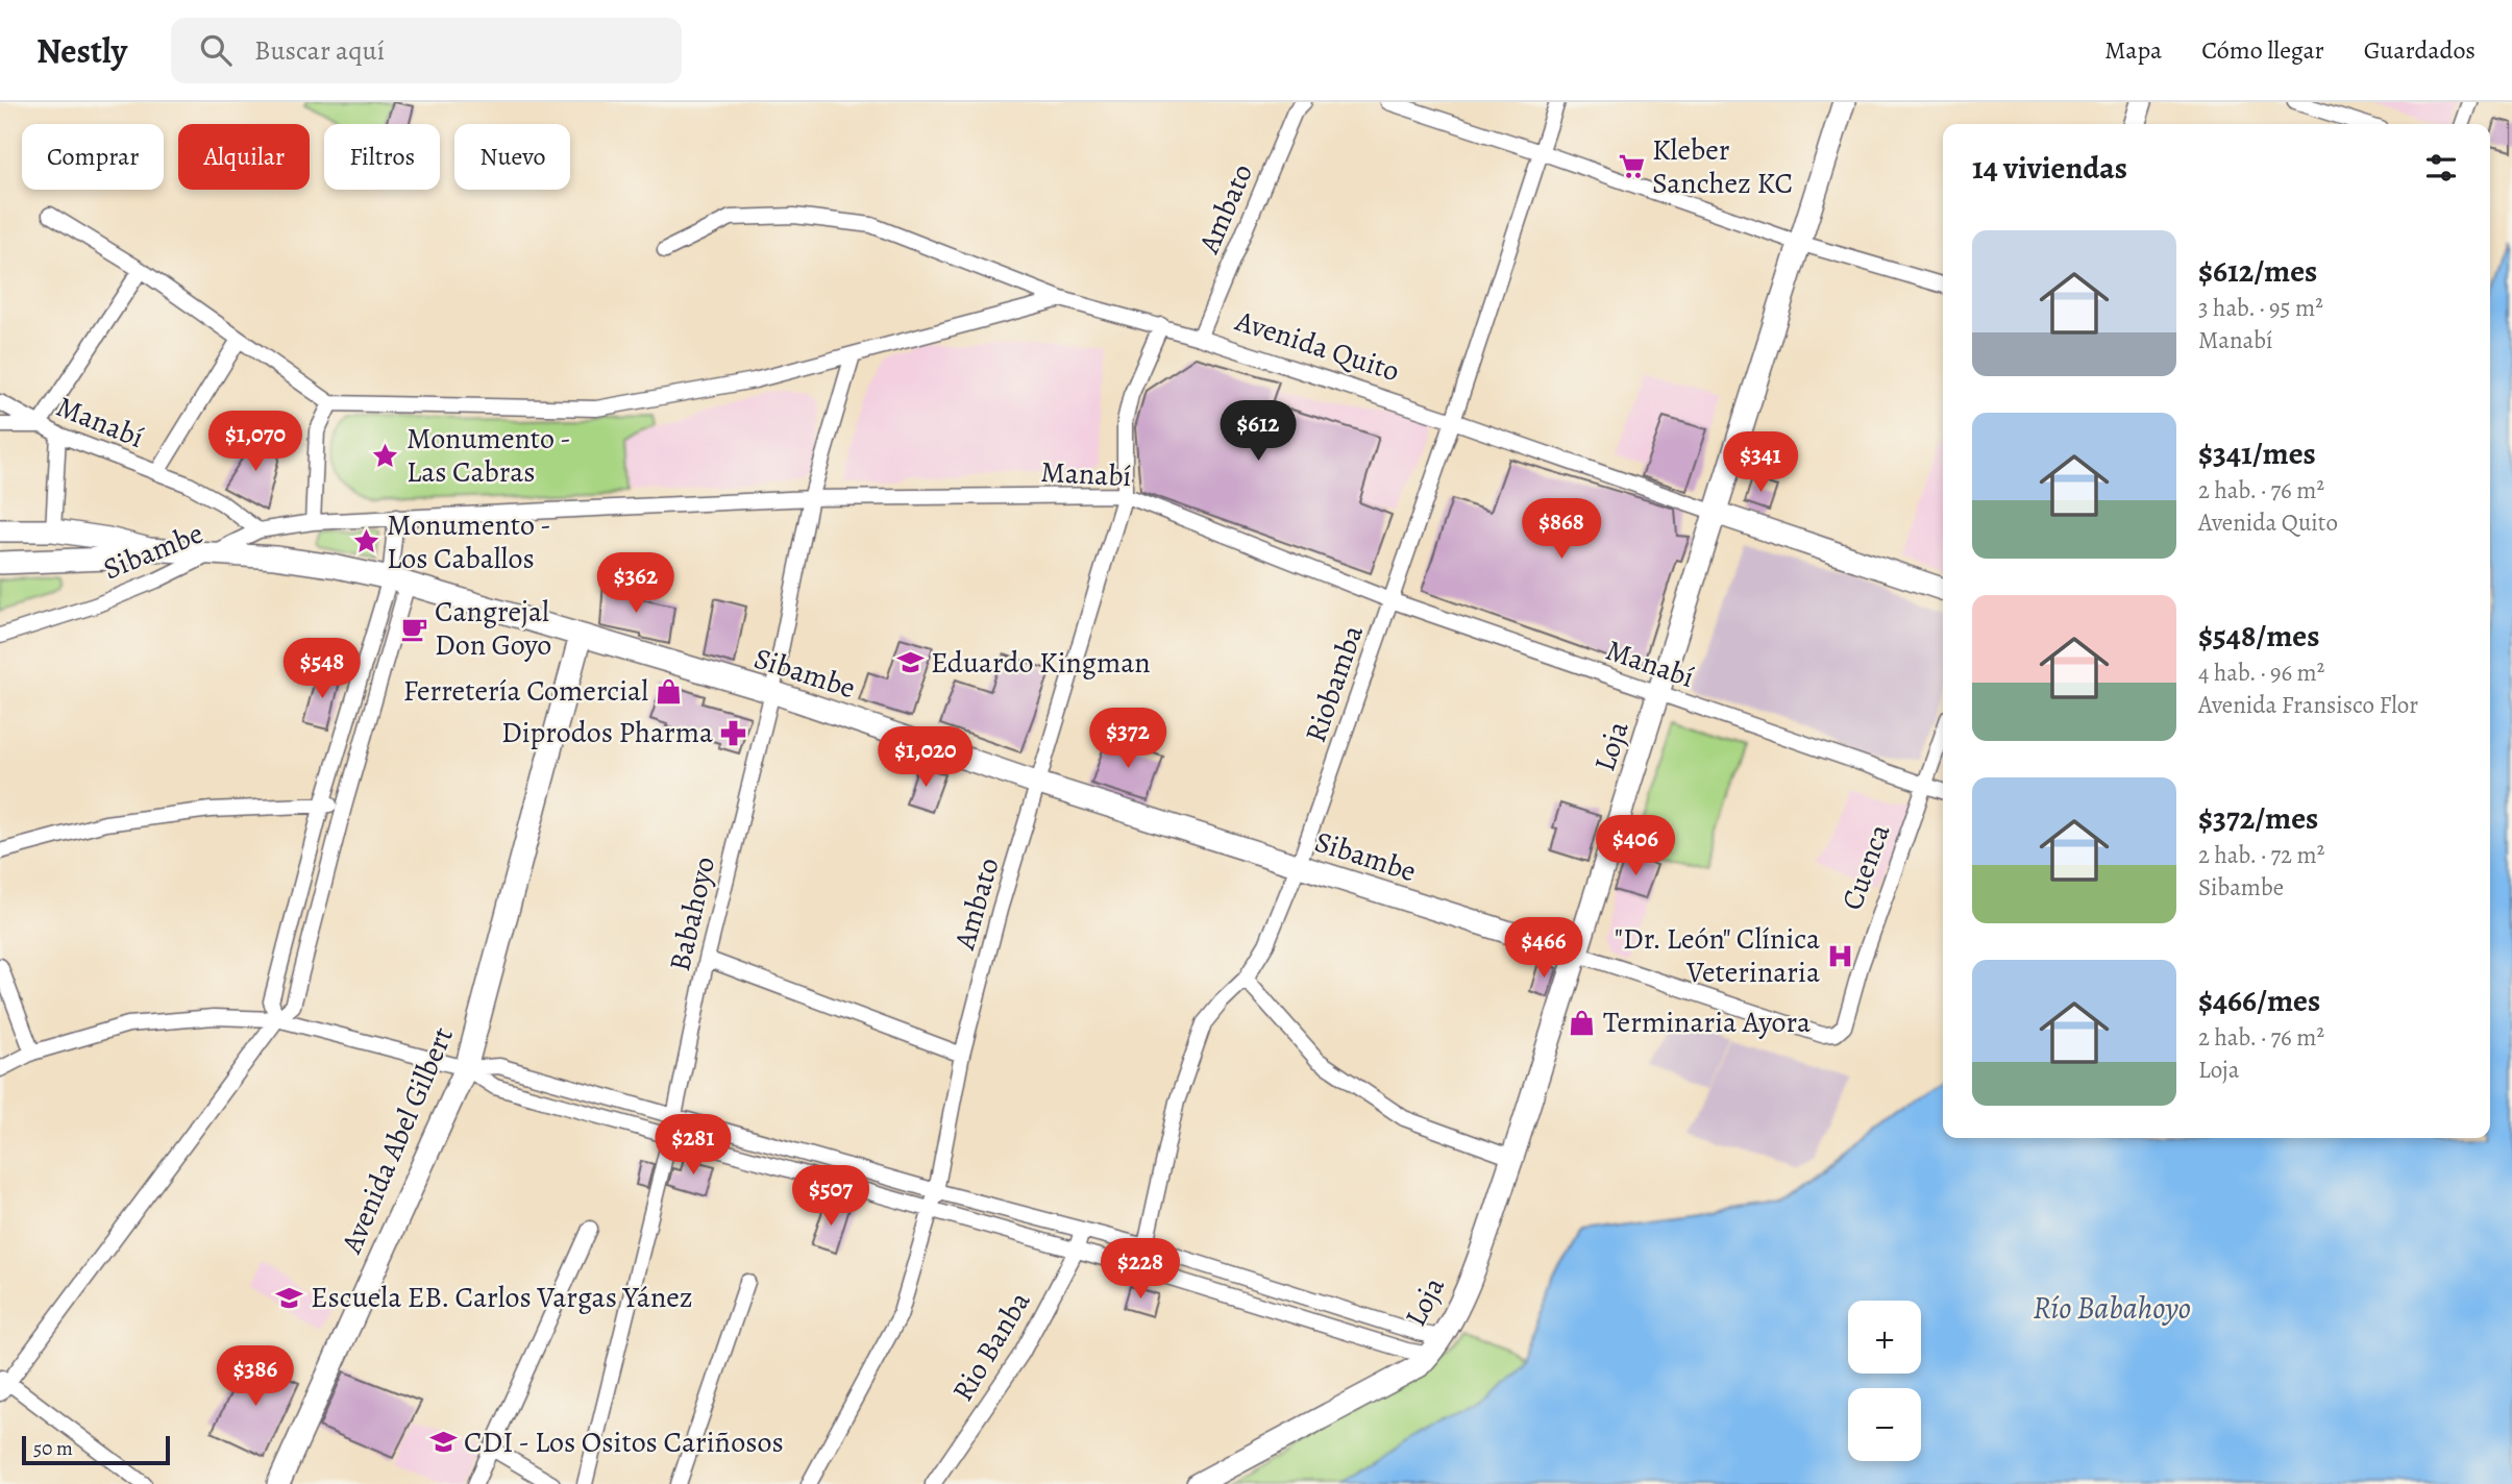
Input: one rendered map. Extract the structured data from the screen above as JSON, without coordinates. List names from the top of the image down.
{
  "streets": {
    "street": [
      "Ambato",
      "Avenida Quito",
      "Manabí",
      "Sibambe",
      "Riobamba",
      "Loja",
      "Cuenca",
      "Babahoyo",
      "Avenida Abel Gilbert",
      "Rio Banba"
    ]
  },
  "crossings": [
    ["Ambato", "Avenida Quito"],
    ["Ambato", "Manabí"],
    ["Ambato", "Sibambe"],
    ["Avenida Quito", "Riobamba"],
    ["Avenida Quito", "Loja"],
    ["Manabí", "Sibambe"],
    ["Manabí", "Riobamba"],
    ["Manabí", "Loja"],
    ["Manabí", "Cuenca"],
    ["Manabí", "Babahoyo"],
    ["Sibambe", "Riobamba"],
    ["Sibambe", "Loja"],
    ["Sibambe", "Cuenca"],
    ["Sibambe", "Babahoyo"],
    ["Sibambe", "Avenida Abel Gilbert"]
  ],
  "water": ["Río Babahoyo"],
  "places": {
    "supermarket": ["Kleber Sanchez KC"],
    "place": ["Monumento - Las Cabras", "Monumento - Los Caballos"],
    "cafe": ["Cangrejal Don Goyo"],
    "school or university": ["Eduardo Kingman", "Escuela EB. Carlos Vargas Yánez", "CDI - Los Ositos Cariñosos"],
    "shop": ["Ferretería Comercial", "Terminaria Ayora"],
    "pharmacy": ["Diprodos Pharma"],
    "hospital": ["\"Dr. León\" Clínica Veterinaria"]
  },
  "scale_bar": "50 m",
  "page": {
    "header": "Nestly",
    "search": "Buscar aquí",
    "nav": ["Mapa", "Cómo llegar", "Guardados"],
    "chip": [
      "Comprar",
      "Alquilar",
      "Filtros",
      "Nuevo"
    ],
    "heading": "14 viviendas",
    "list": [
      {
        "name": "$612/mes",
        "note": "3 hab. · 95 m² · Manabí"
      },
      {
        "name": "$341/mes",
        "note": "2 hab. · 76 m² · Avenida Quito"
      },
      {
        "name": "$548/mes",
        "note": "4 hab. · 96 m² · Avenida Fransisco Flor"
      },
      {
        "name": "$372/mes",
        "note": "2 hab. · 72 m² · Sibambe"
      },
      {
        "name": "$466/mes",
        "note": "2 hab. · 76 m² · Loja"
      }
    ],
    "price": [
      "$612",
      "$1,070",
      "$341",
      "$868",
      "$362",
      "$548",
      "$372",
      "$1,020",
      "$406",
      "$466",
      "$281",
      "$507",
      "$228",
      "$386"
    ],
    "map_buttons": ["+", "−"],
    "scale": "50 m"
  }
}
